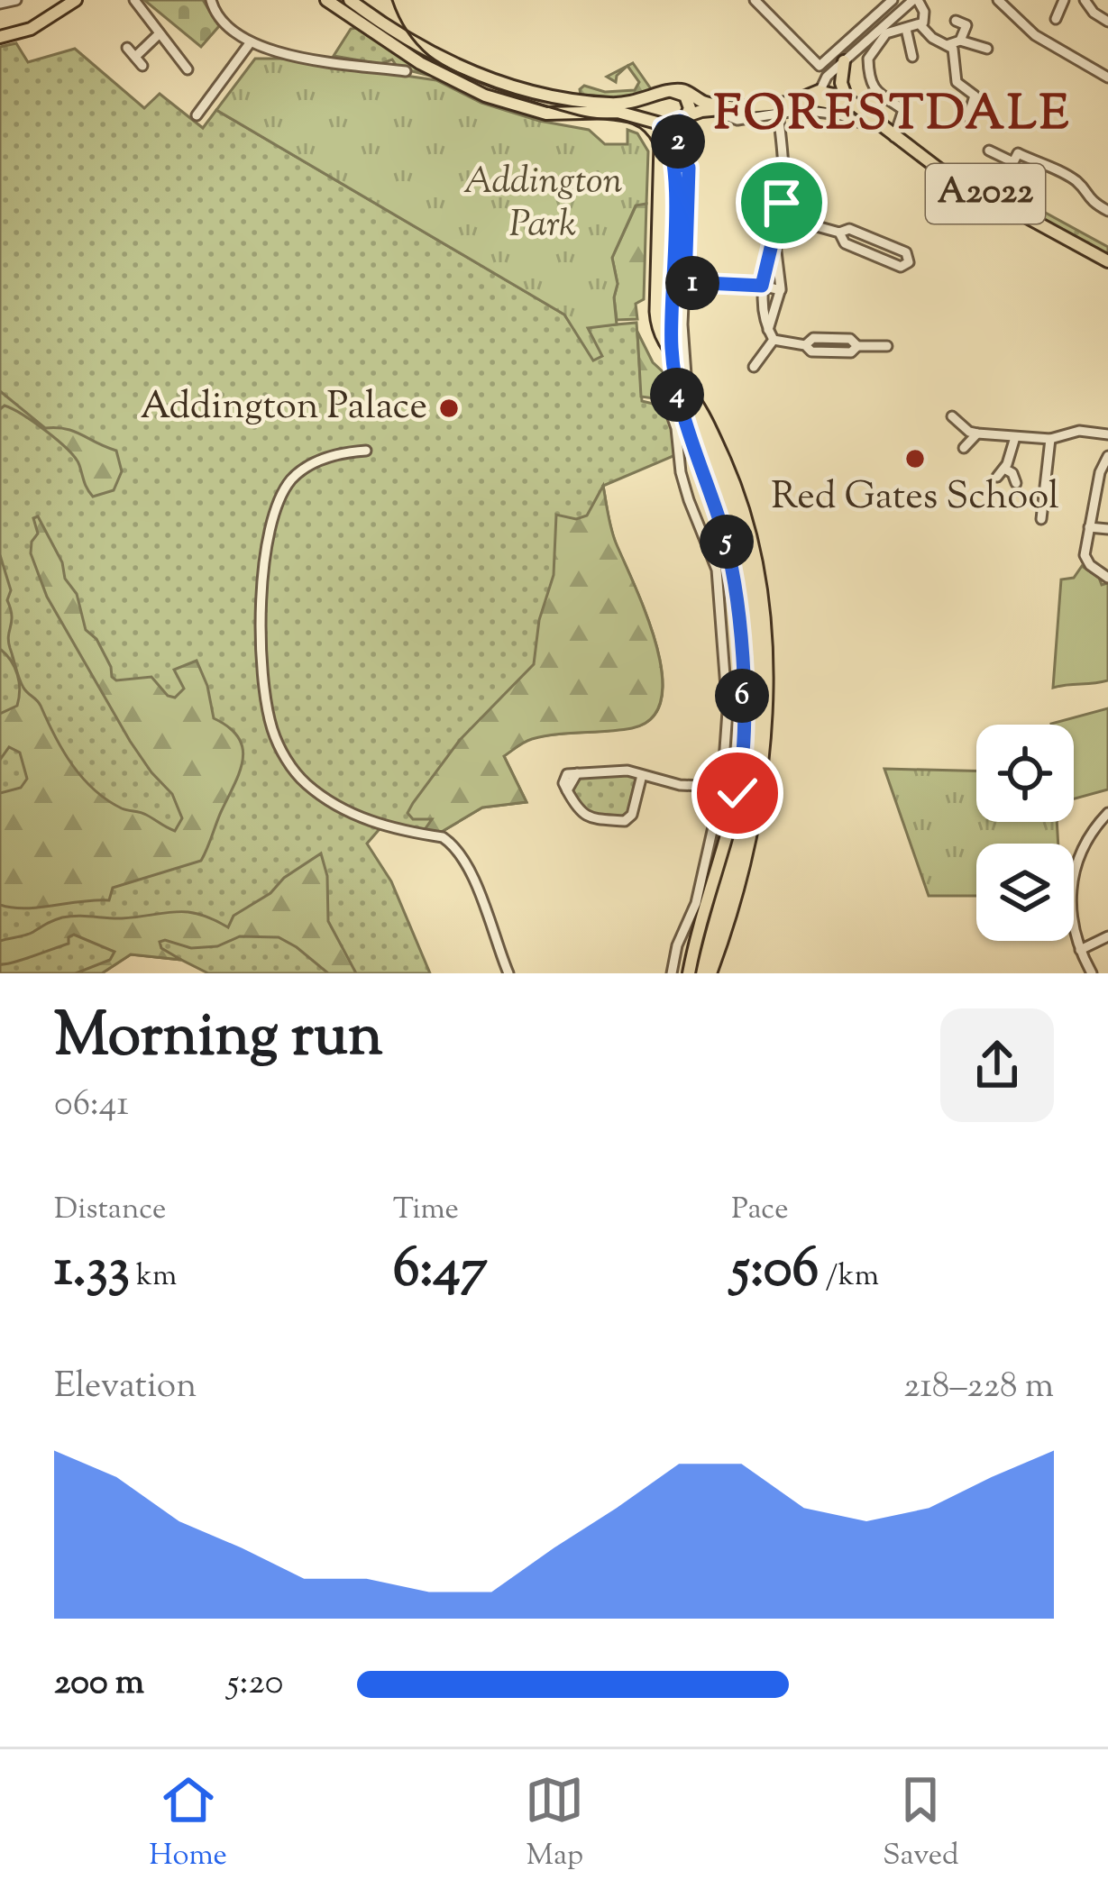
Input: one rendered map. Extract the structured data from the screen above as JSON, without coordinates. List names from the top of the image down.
{
  "streets": {
    "main road": ["A2022"]
  },
  "districts": ["FORESTDALE"],
  "parks": ["Addington Park"],
  "places": ["Addington Palace", "Red Gates School"],
  "page": {
    "pins": [
      "2",
      "1",
      "4",
      "5",
      "6"
    ],
    "heading": ["Morning run", "06:41"],
    "stats": [
      ["Distance", "1.33 km"],
      ["Time", "6:47"],
      ["Pace", "5:06 /km"]
    ],
    "chart": ["Elevation", "218–228 m"],
    "list": [
      {
        "name": "200 m",
        "note": "5:20"
      }
    ],
    "tabs": ["Home", "Map", "Saved"]
  }
}
